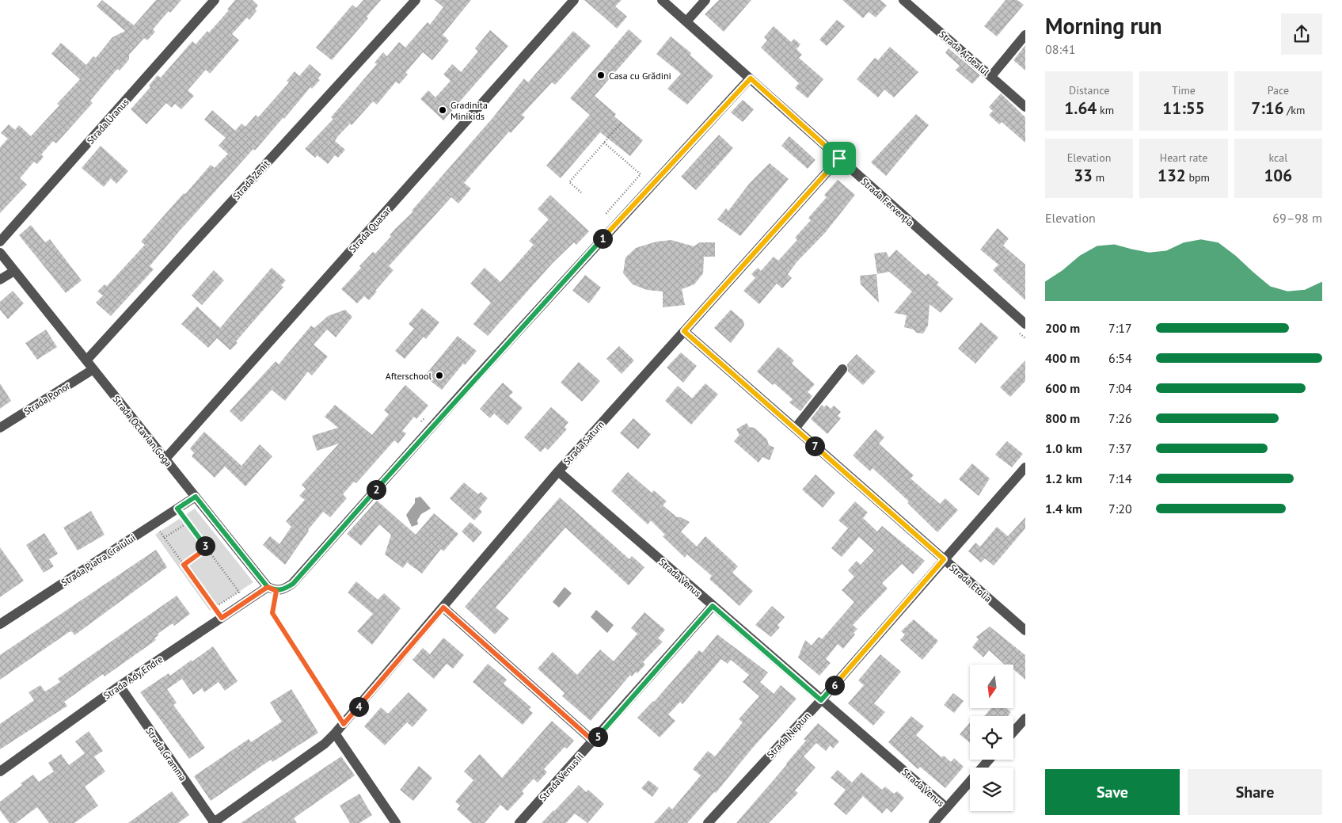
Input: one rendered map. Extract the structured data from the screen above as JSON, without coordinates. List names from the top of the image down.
{
  "streets": {
    "street": [
      "Strada Ardealul",
      "Strada Uranus",
      "Strada Zenit",
      "Strada Fervenția",
      "Strada Quasar",
      "Strada Ponor",
      "Strada Octavian Goga",
      "Strada Saturn",
      "Strada Piatra Craiului",
      "Strada Venus",
      "Strada Etolia",
      "Strada Ady Endre",
      "Strada Neptun",
      "Strada Gramma",
      "Strada Venus II"
    ]
  },
  "crossings": [
    ["Strada Zenit", "Strada Octavian Goga"],
    ["Strada Fervenția", "Strada Saturn"],
    ["Strada Quasar", "Strada Octavian Goga"],
    ["Strada Ponor", "Strada Octavian Goga"],
    ["Strada Octavian Goga", "Strada Piatra Craiului"],
    ["Strada Octavian Goga", "Strada Ady Endre"],
    ["Strada Saturn", "Strada Venus"],
    ["Strada Saturn", "Strada Etolia"],
    ["Strada Saturn", "Strada Gramma"],
    ["Strada Venus", "Strada Neptun"],
    ["Strada Venus", "Strada Venus II"],
    ["Strada Etolia", "Strada Neptun"],
    ["Strada Ady Endre", "Strada Gramma"]
  ],
  "places": ["Casa cu Grădini", "Gradinita Minikids", "Afterschool"],
  "north": "bottom",
  "page": {
    "heading": ["Morning run", "08:41"],
    "stats": [
      ["Distance", "1.64 km"],
      ["Time", "11:55"],
      ["Pace", "7:16 /km"],
      ["Elevation", "33 m"],
      ["Heart rate", "132 bpm"],
      ["kcal", "106"]
    ],
    "chart": ["Elevation", "69–98 m"],
    "pins": [
      "1",
      "7",
      "2",
      "3",
      "6",
      "4",
      "5"
    ],
    "list": [
      {
        "name": "200 m",
        "note": "7:17"
      },
      {
        "name": "400 m",
        "note": "6:54"
      },
      {
        "name": "600 m",
        "note": "7:04"
      },
      {
        "name": "800 m",
        "note": "7:26"
      },
      {
        "name": "1.0 km",
        "note": "7:37"
      },
      {
        "name": "1.2 km",
        "note": "7:14"
      },
      {
        "name": "1.4 km",
        "note": "7:20"
      }
    ],
    "buttons": ["Save", "Share"]
  }
}
